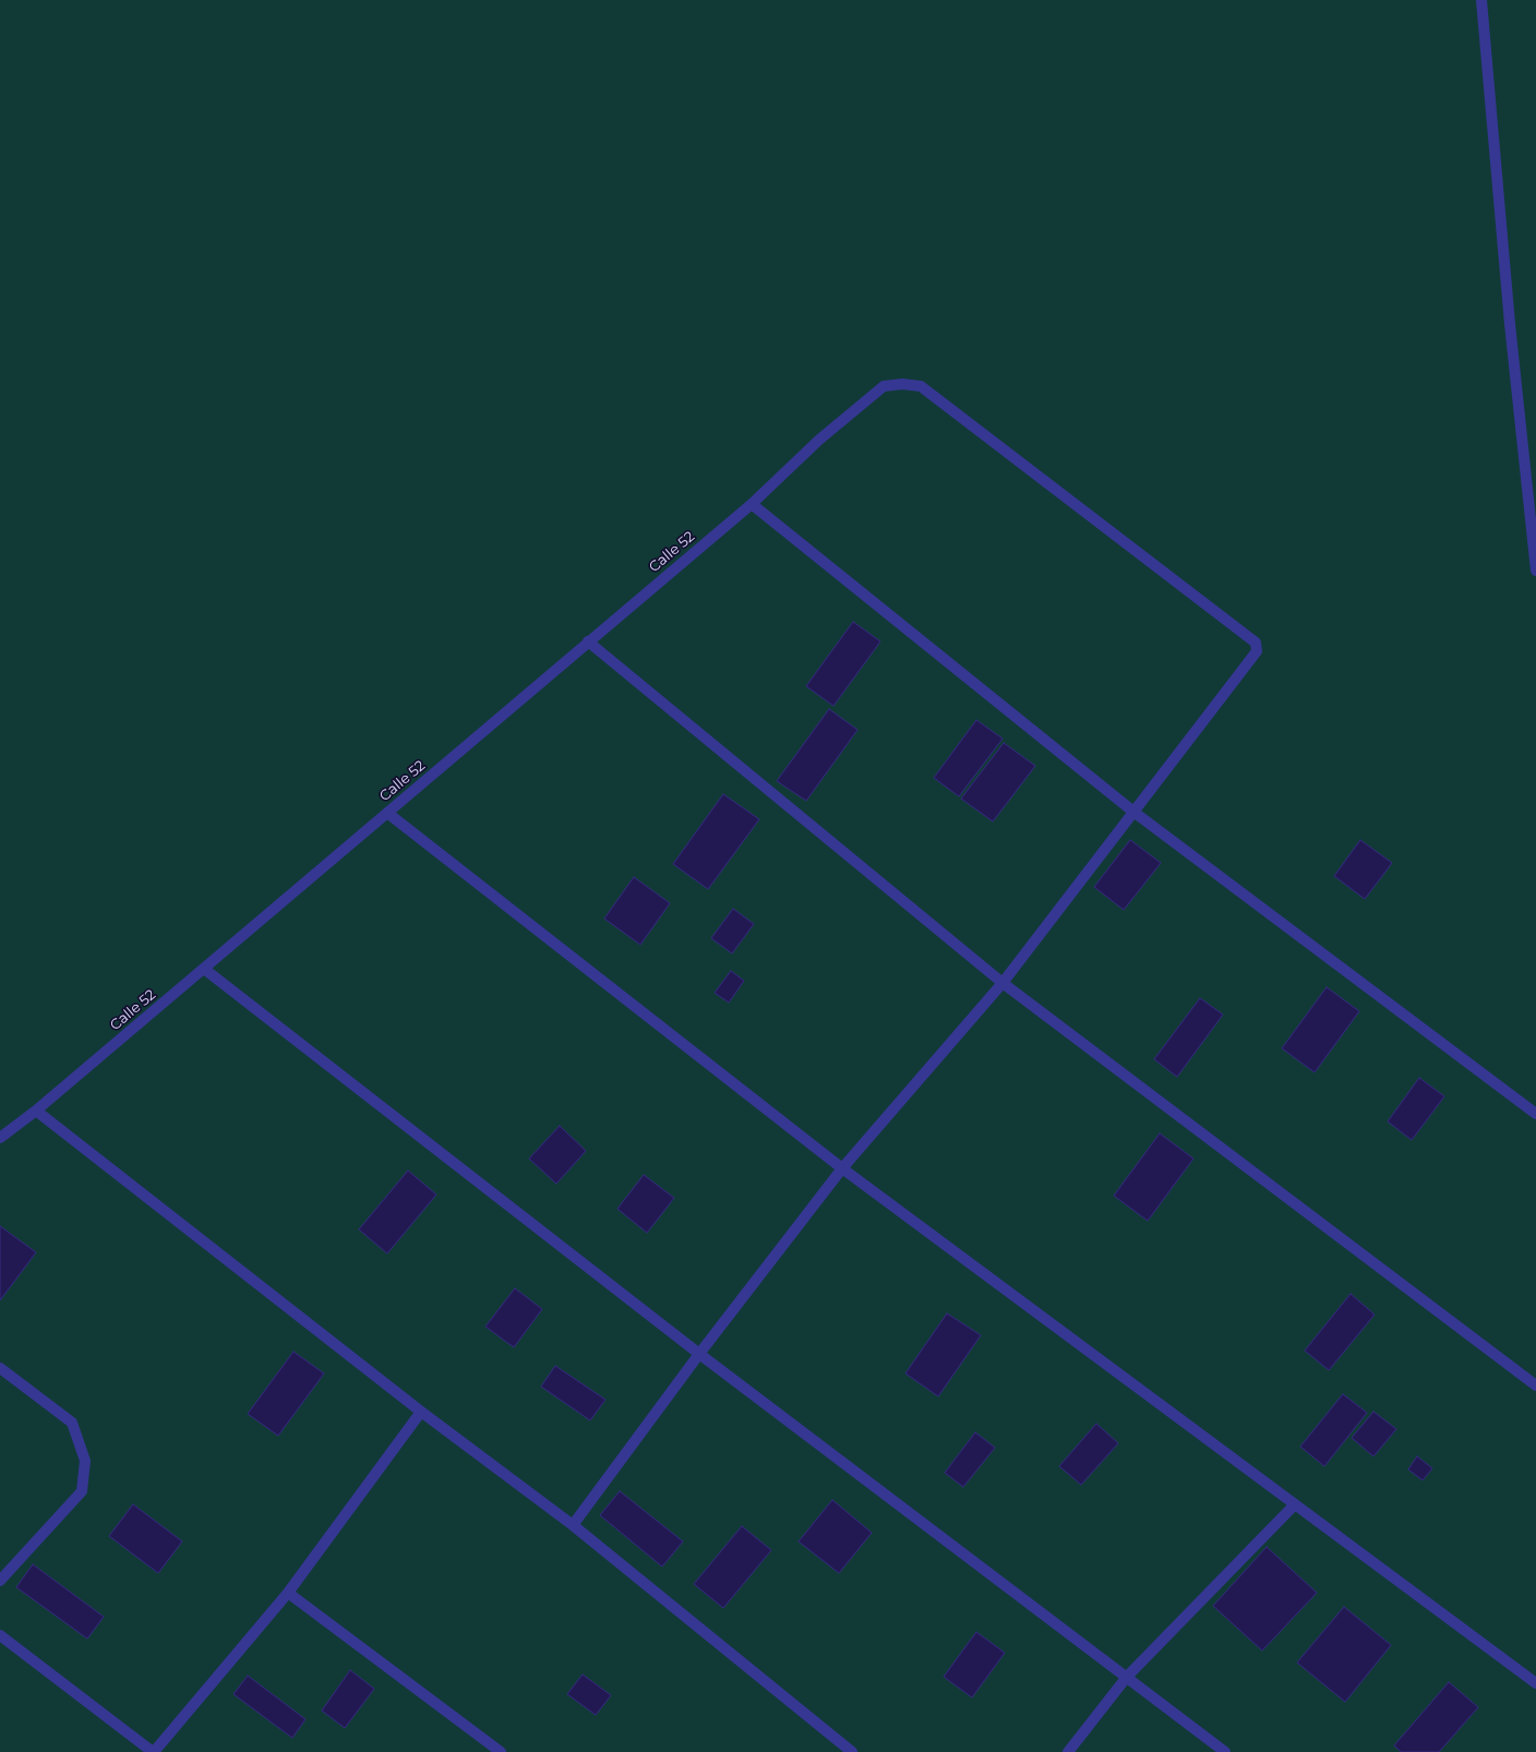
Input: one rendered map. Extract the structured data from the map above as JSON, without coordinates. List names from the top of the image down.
{
  "streets": {
    "street": ["Calle 52"]
  }
}
